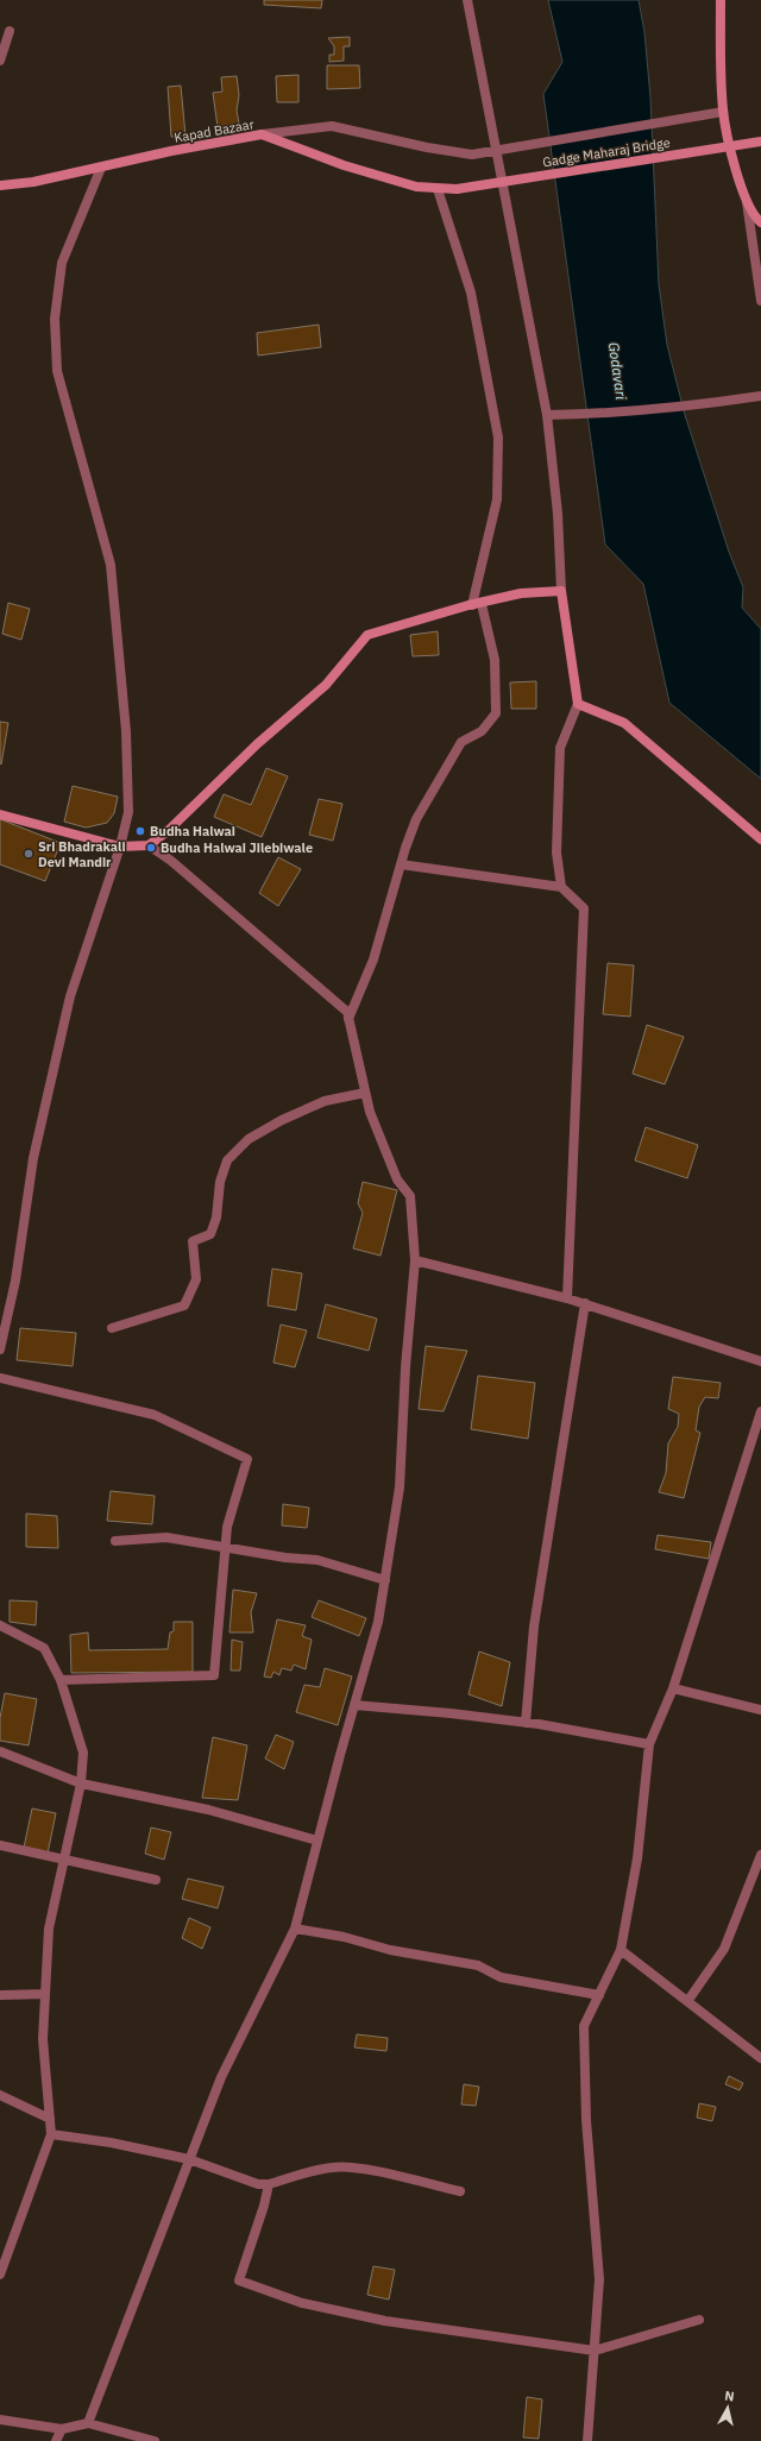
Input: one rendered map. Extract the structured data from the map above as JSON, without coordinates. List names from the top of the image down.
{
  "streets": {
    "street": ["Kapad Bazaar", "Gadge Maharaj Bridge"]
  },
  "crossings": [
    ["Kapad Bazaar", "Gadge Maharaj Bridge"]
  ],
  "water": ["Godavari"],
  "places": ["Budha Halwai", "Budha Halwai Jilebiwale", "Sri Bhadrakali Devi Mandir"],
  "north": "top"
}
